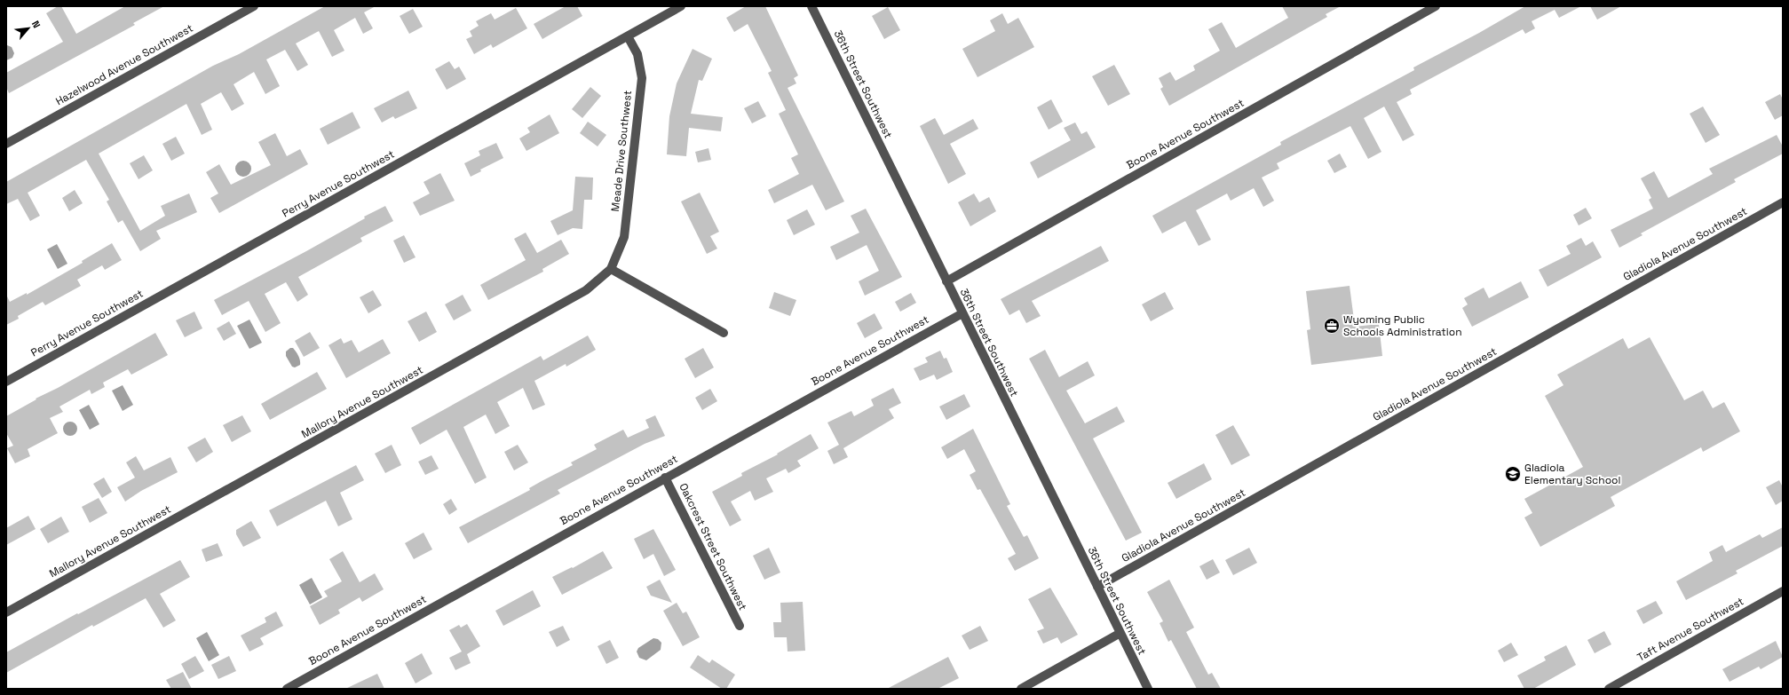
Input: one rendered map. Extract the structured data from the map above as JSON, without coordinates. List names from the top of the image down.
{
  "streets": {
    "street": [
      "Hazelwood Avenue Southwest",
      "36th Street Southwest",
      "Boone Avenue Southwest",
      "Meade Drive Southwest",
      "Perry Avenue Southwest",
      "Gladiola Avenue Southwest",
      "Mallory Avenue Southwest",
      "Oakcrest Street Southwest",
      "Taft Avenue Southwest"
    ]
  },
  "crossings": [
    ["36th Street Southwest", "Boone Avenue Southwest"],
    ["36th Street Southwest", "Gladiola Avenue Southwest"],
    ["Boone Avenue Southwest", "Oakcrest Street Southwest"],
    ["Meade Drive Southwest", "Perry Avenue Southwest"],
    ["Meade Drive Southwest", "Mallory Avenue Southwest"]
  ],
  "places": {
    "office": ["Wyoming Public Schools Administration"],
    "school or university": ["Gladiola Elementary School"]
  },
  "north": "top right"
}
